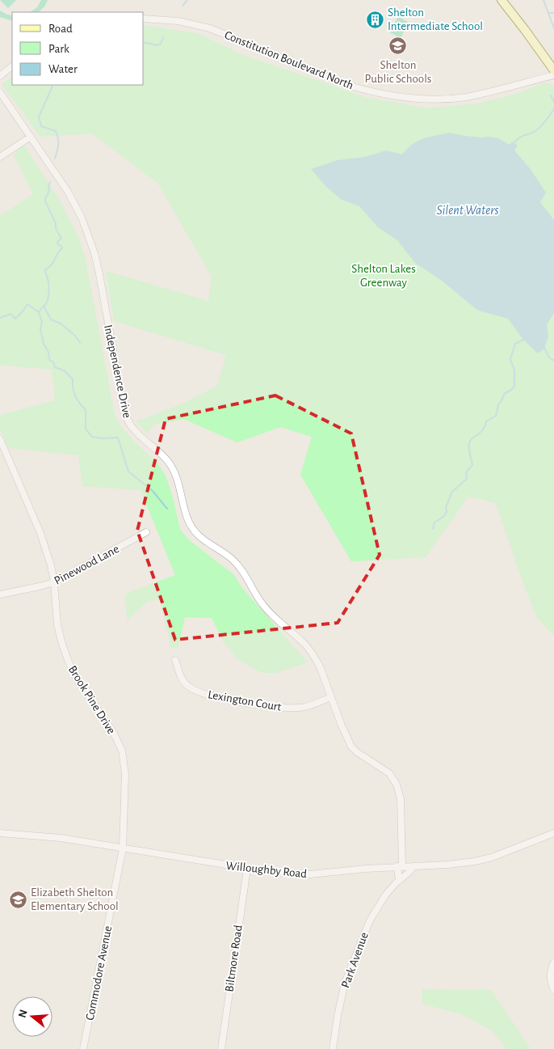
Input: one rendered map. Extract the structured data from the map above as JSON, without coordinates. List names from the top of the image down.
{
  "streets": {
    "street": [
      "Constitution Boulevard North",
      "Independence Drive",
      "Pinewood Lane",
      "Brook Pine Drive",
      "Lexington Court",
      "Willoughby Road",
      "Biltmore Road",
      "Park Avenue",
      "Commodore Avenue"
    ]
  },
  "crossings": [
    ["Independence Drive", "Lexington Court"],
    ["Independence Drive", "Willoughby Road"],
    ["Pinewood Lane", "Brook Pine Drive"],
    ["Brook Pine Drive", "Willoughby Road"],
    ["Brook Pine Drive", "Commodore Avenue"],
    ["Willoughby Road", "Biltmore Road"],
    ["Willoughby Road", "Park Avenue"],
    ["Willoughby Road", "Commodore Avenue"]
  ],
  "water": ["Silent Waters"],
  "parks": ["Shelton Lakes Greenway"],
  "places": {
    "building": ["Shelton Intermediate School"],
    "school or university": ["Shelton Public Schools", "Elizabeth Shelton Elementary School"]
  },
  "legend": ["Road", "Park", "Water"],
  "north": "left"
}
